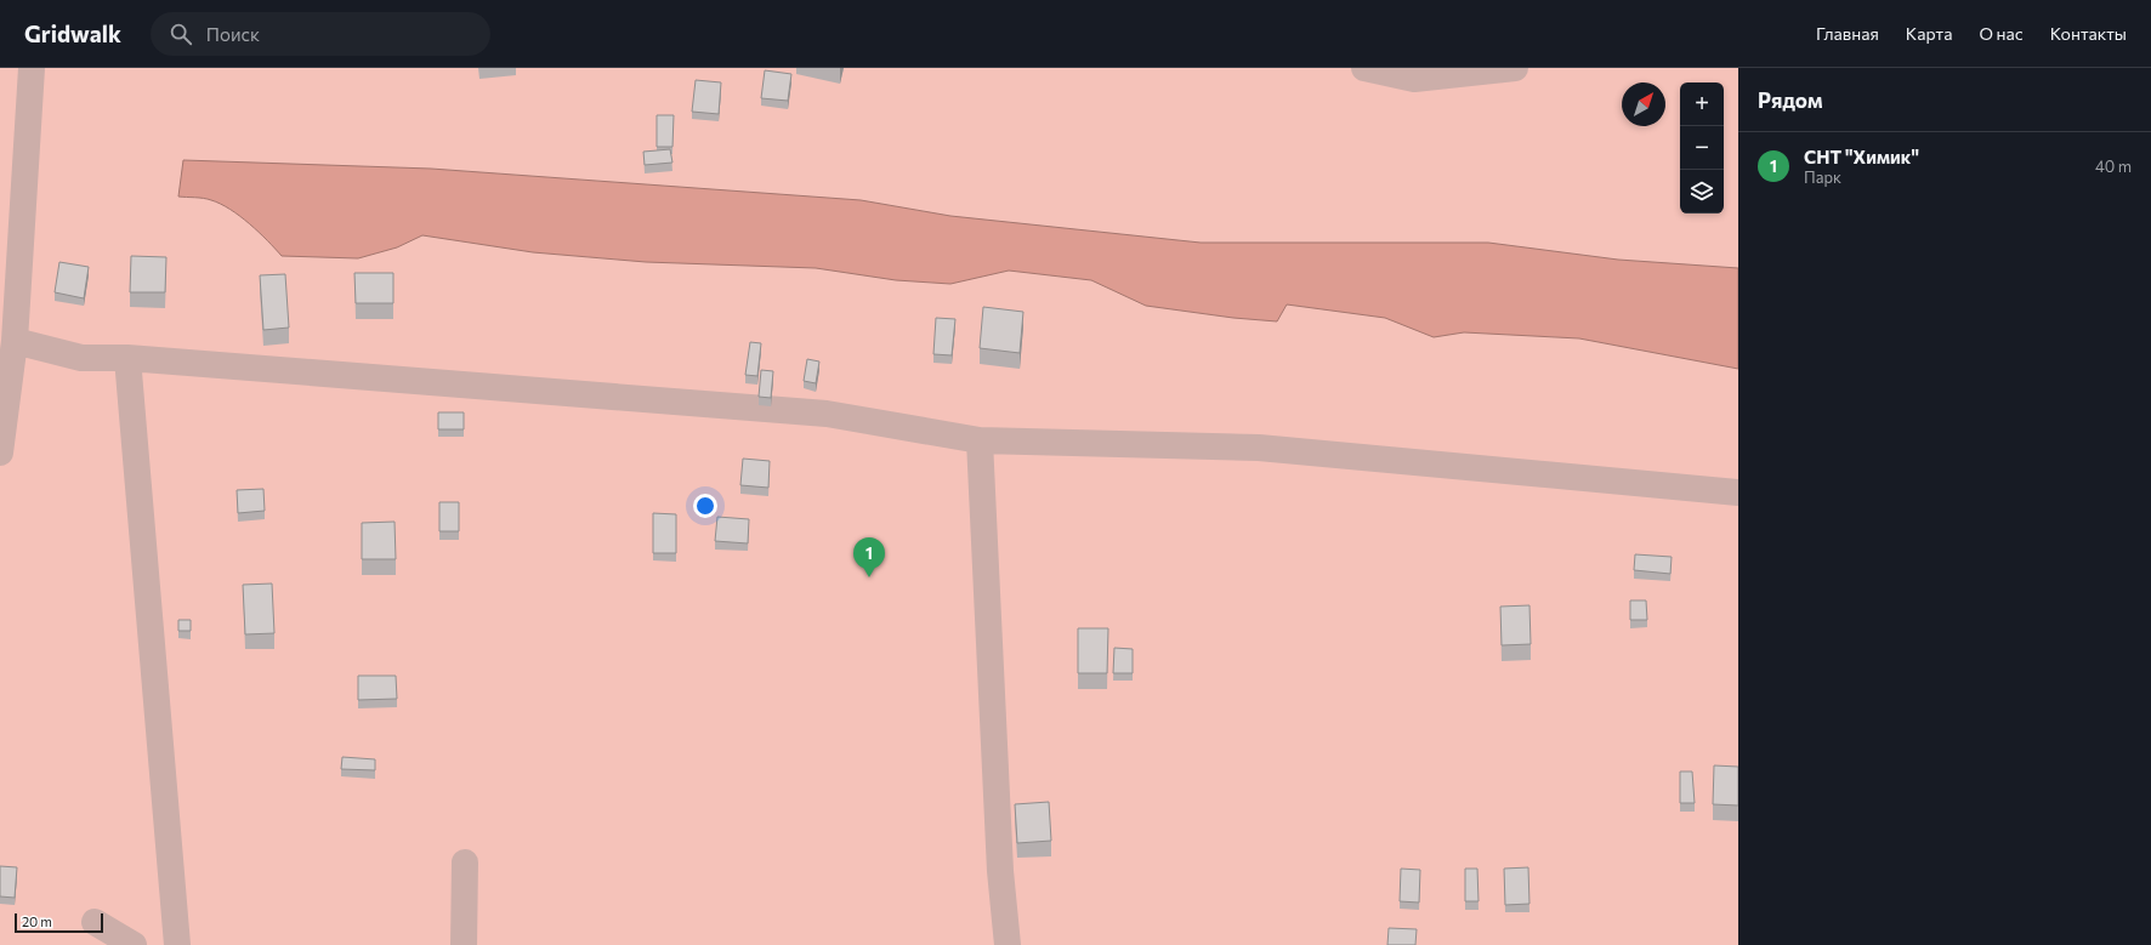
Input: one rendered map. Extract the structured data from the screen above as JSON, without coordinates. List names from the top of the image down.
{
  "scale_bar": "20 m",
  "north": "top right",
  "page": {
    "header": "Gridwalk",
    "search": "Поиск",
    "nav": [
      "Главная",
      "Карта",
      "О нас",
      "Контакты"
    ],
    "heading": "Рядом",
    "map_buttons": ["+", "−"],
    "list": [
      {
        "mark": "1",
        "name": "СНТ \"Химик\"",
        "note": "Парк",
        "value": "40 m"
      }
    ],
    "pins": "1",
    "scale": "20 m"
  }
}
